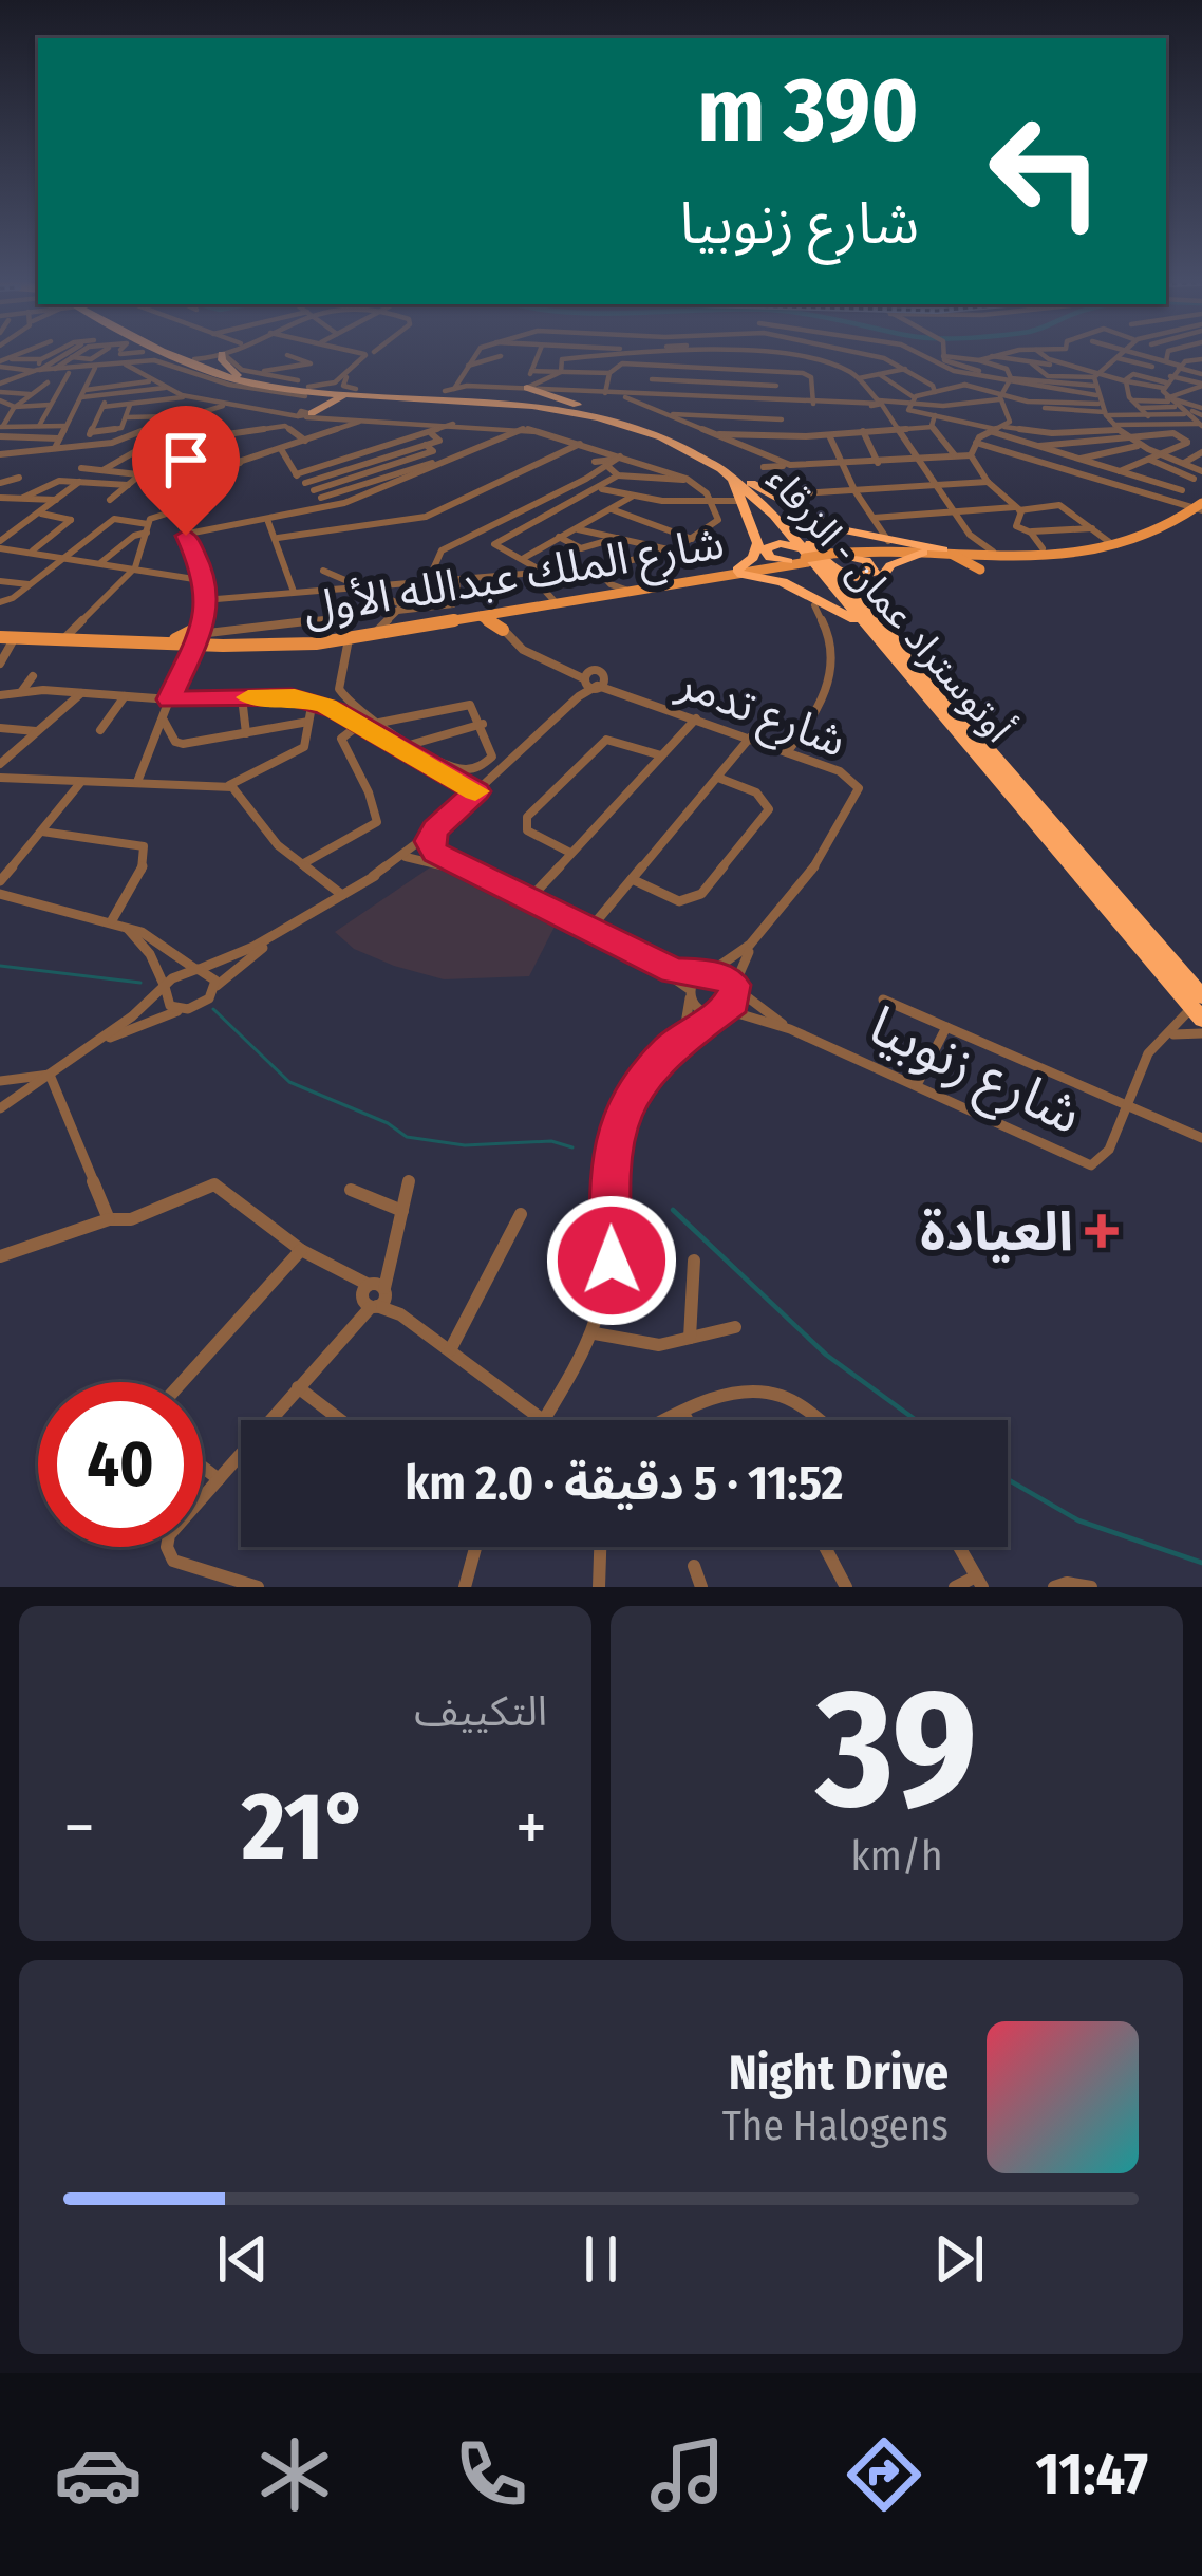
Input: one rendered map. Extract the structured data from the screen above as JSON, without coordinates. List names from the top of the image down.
{
  "streets": {
    "highway": ["أوتوستراد عمان - الزرقاء"],
    "main road": ["شارع الملك عبدالله الأول"],
    "street": ["شارع تدمر", "شارع زنوبيا"]
  },
  "crossings": [
    ["شارع الملك عبدالله الأول", "أوتوستراد عمان - الزرقاء"],
    ["أوتوستراد عمان - الزرقاء", "شارع زنوبيا"]
  ],
  "places": {
    "health": ["العيادة"]
  },
  "page": {
    "turn": ["390 m", "شارع زنوبيا"],
    "limit": "40",
    "trip": "11:52 · 5 دقيقة · 2.0 km",
    "tile": [
      ["39", "km/h"],
      "التكييف"
    ],
    "heat": ["−", "21°", "+"],
    "song": ["Night Drive", "The Halogens"],
    "tabs": "11:47"
  }
}
